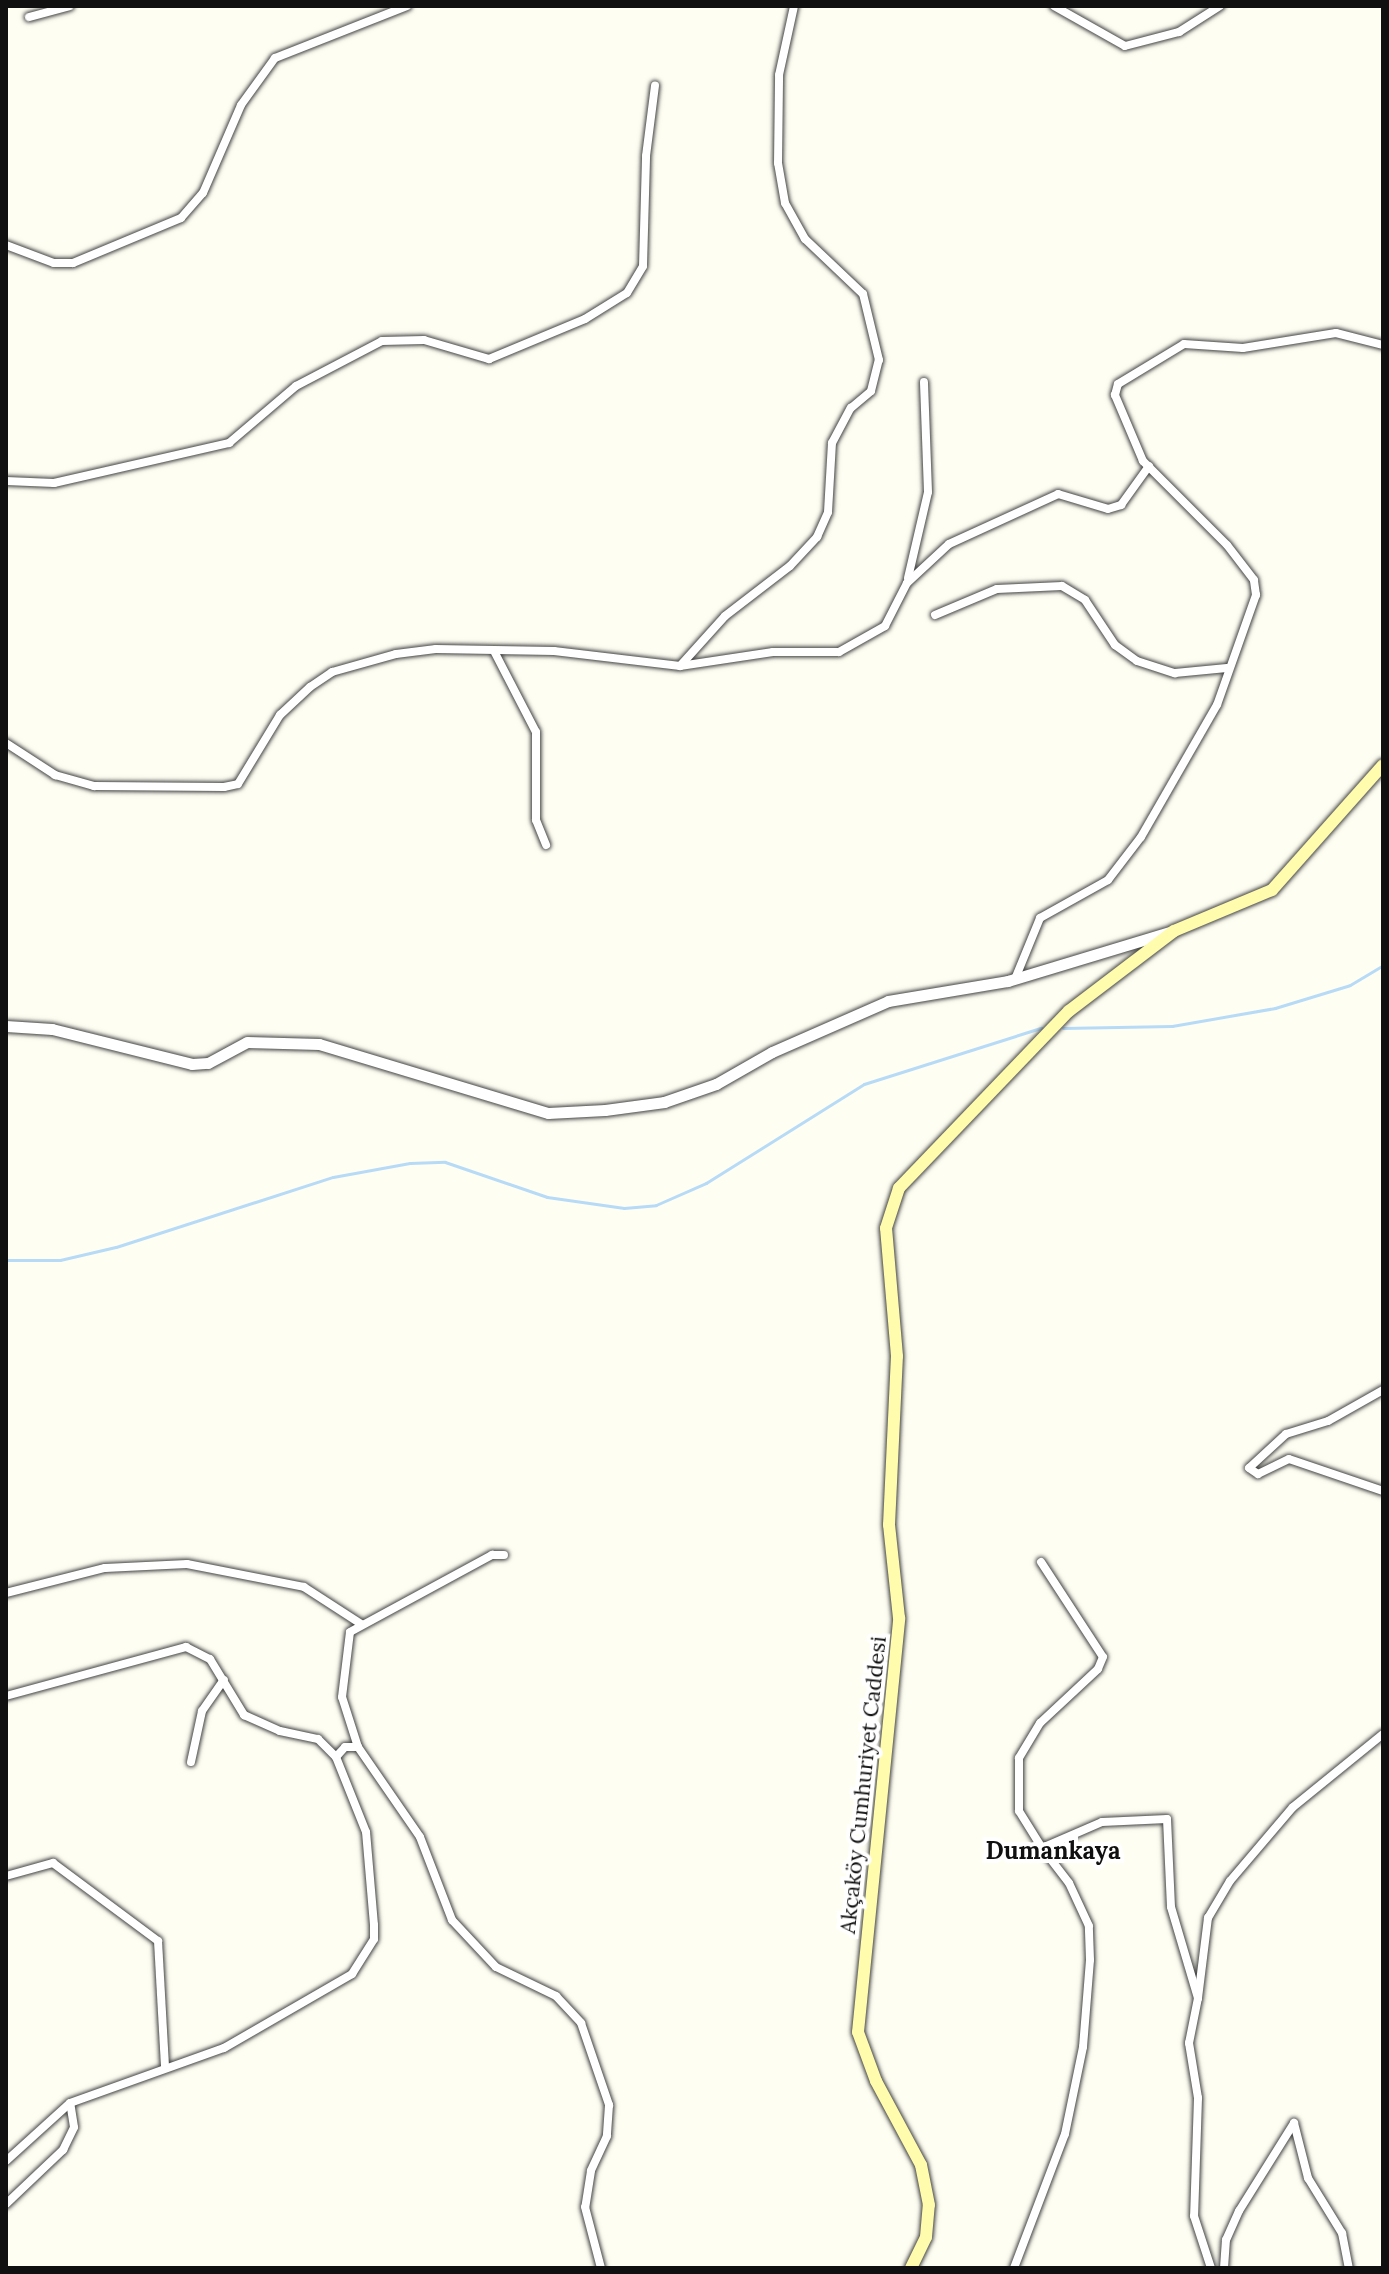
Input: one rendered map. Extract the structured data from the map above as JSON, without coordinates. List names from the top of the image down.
{
  "streets": {
    "main road": ["Akçaköy Cumhuriyet Caddesi"]
  },
  "districts": ["Dumankaya"]
}
